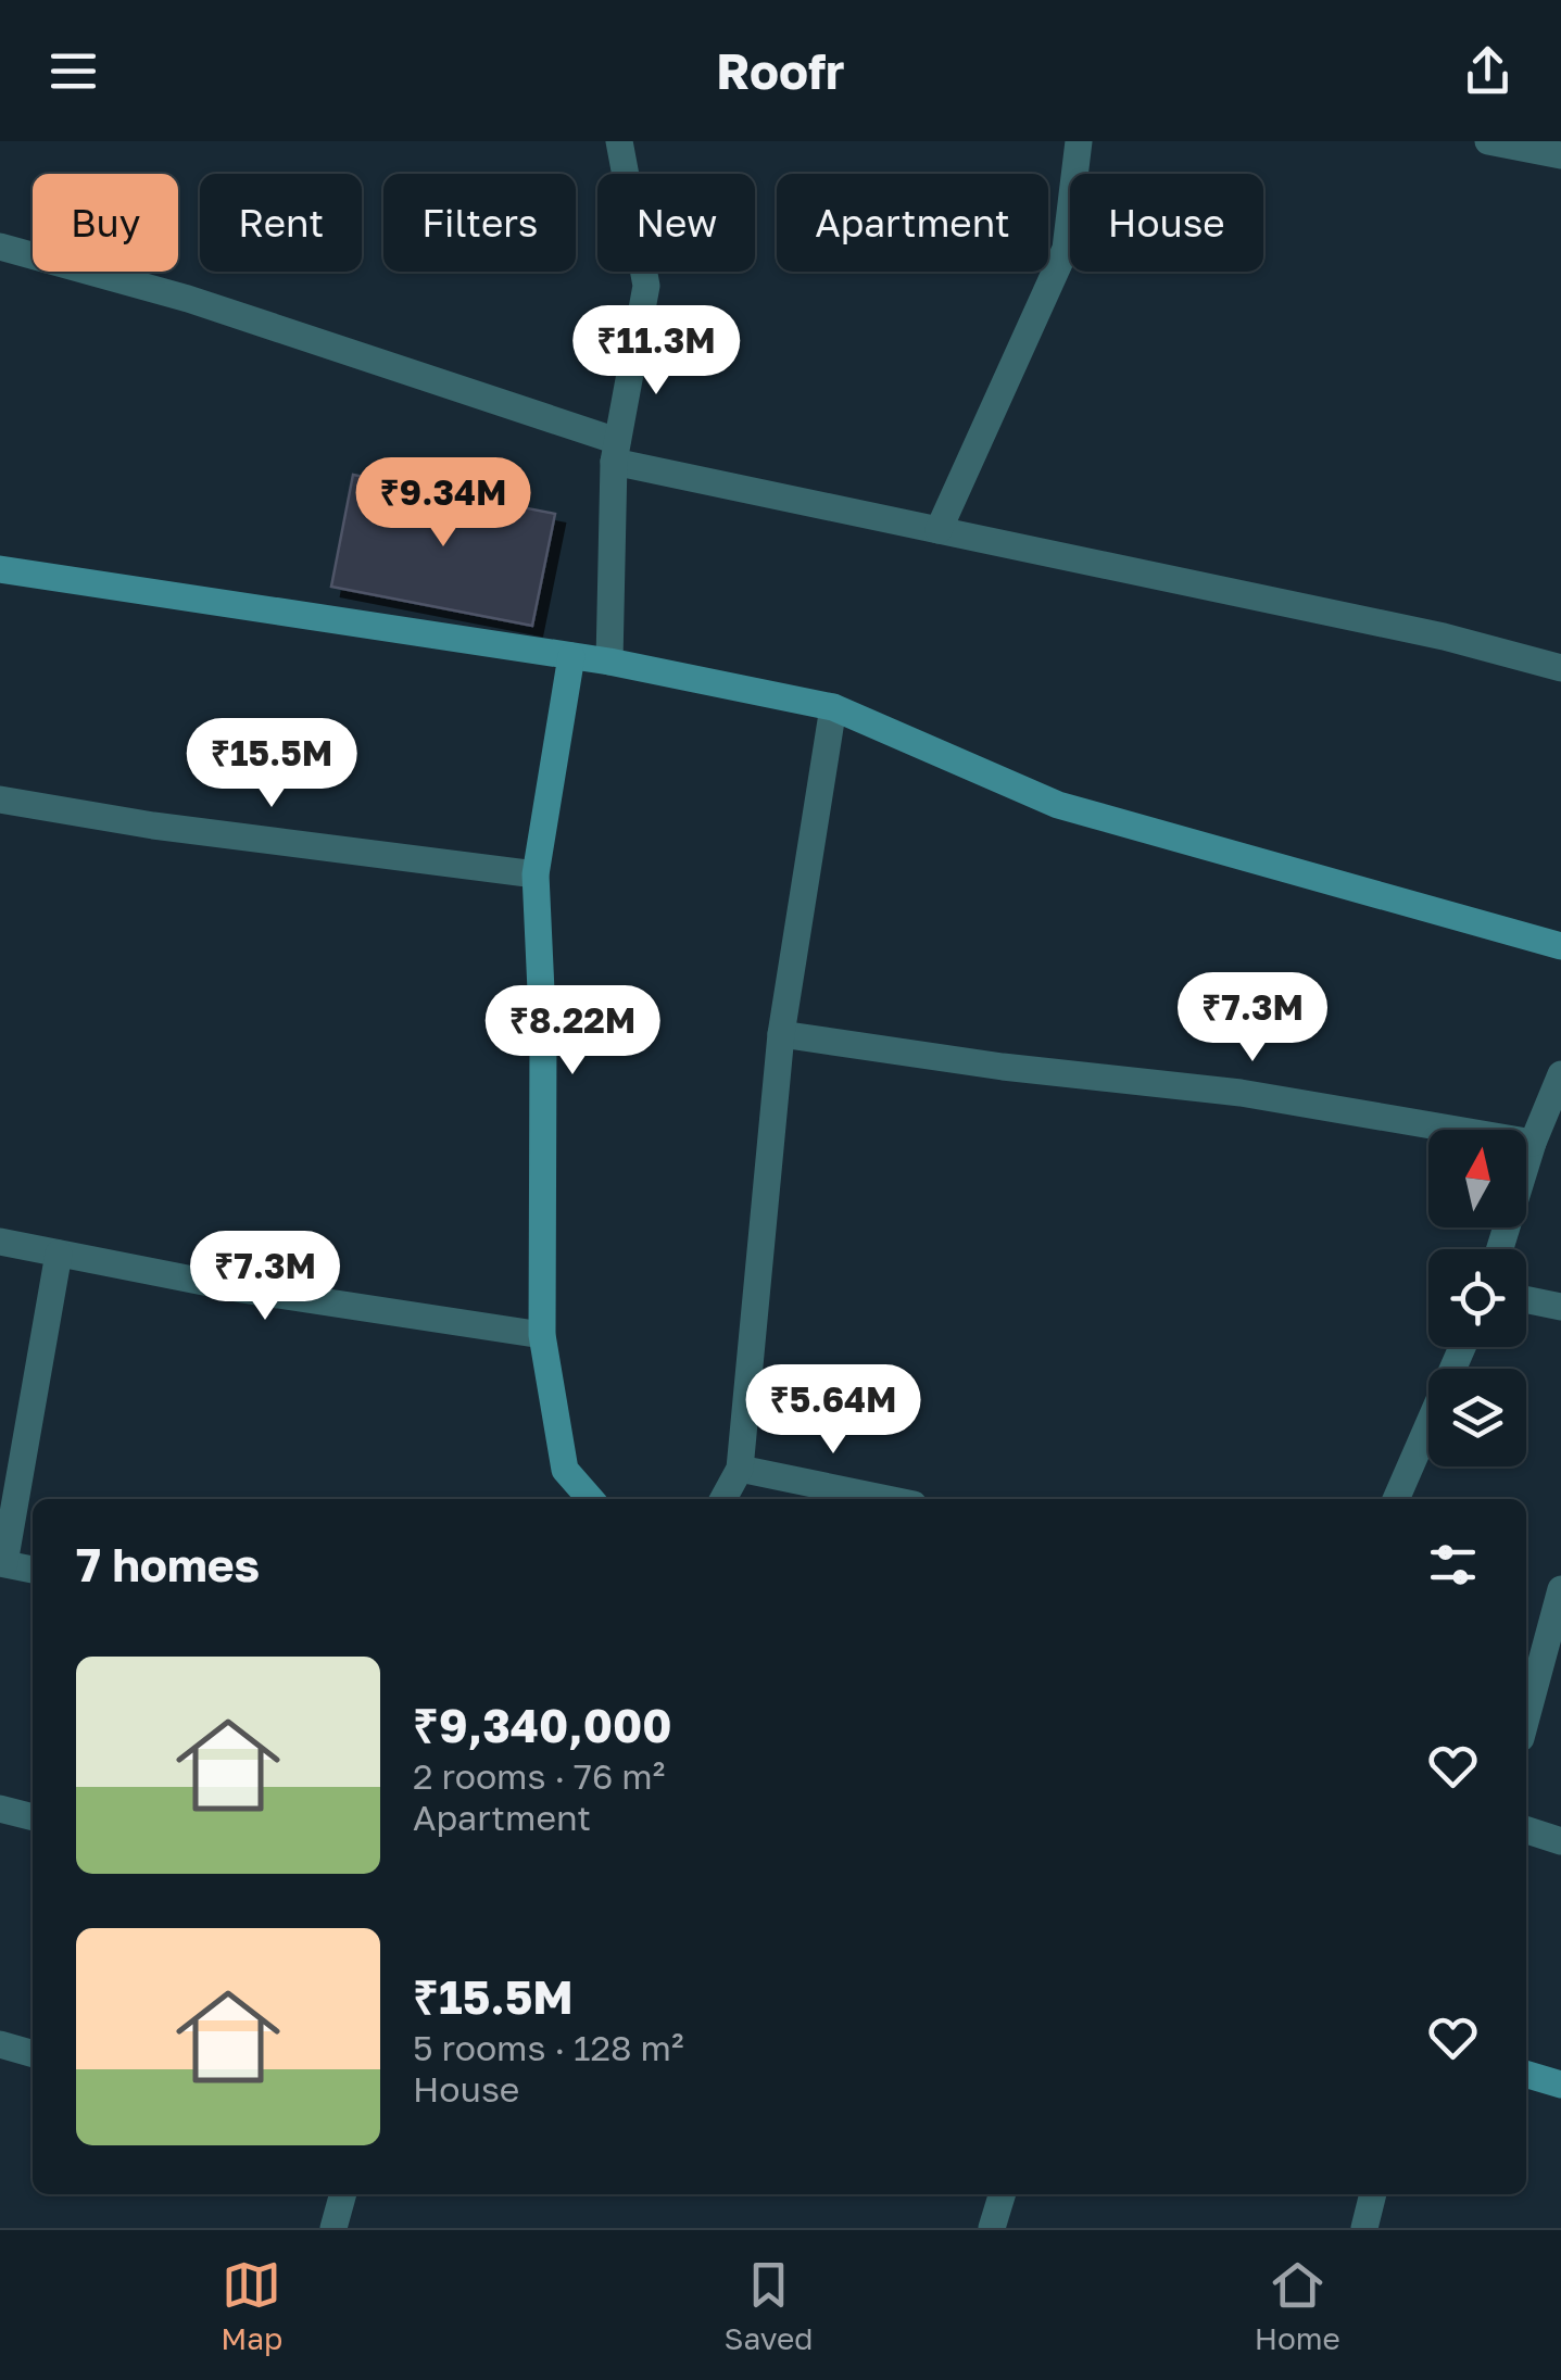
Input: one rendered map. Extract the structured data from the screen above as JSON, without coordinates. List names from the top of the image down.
{
  "north": "top",
  "page": {
    "header": "Roofr",
    "chip": [
      "Buy",
      "Rent",
      "Filters",
      "New",
      "Apartment",
      "House"
    ],
    "price": [
      "₹11.3M",
      "₹9.34M",
      "₹15.5M",
      "₹7.3M",
      "₹8.22M",
      "₹7.3M",
      "₹5.64M"
    ],
    "heading": "7 homes",
    "list": [
      {
        "name": "₹9,340,000",
        "note": "2 rooms · 76 m² · Apartment"
      },
      {
        "name": "₹15.5M",
        "note": "5 rooms · 128 m² · House"
      }
    ],
    "tabs": ["Map", "Saved", "Home"]
  }
}
